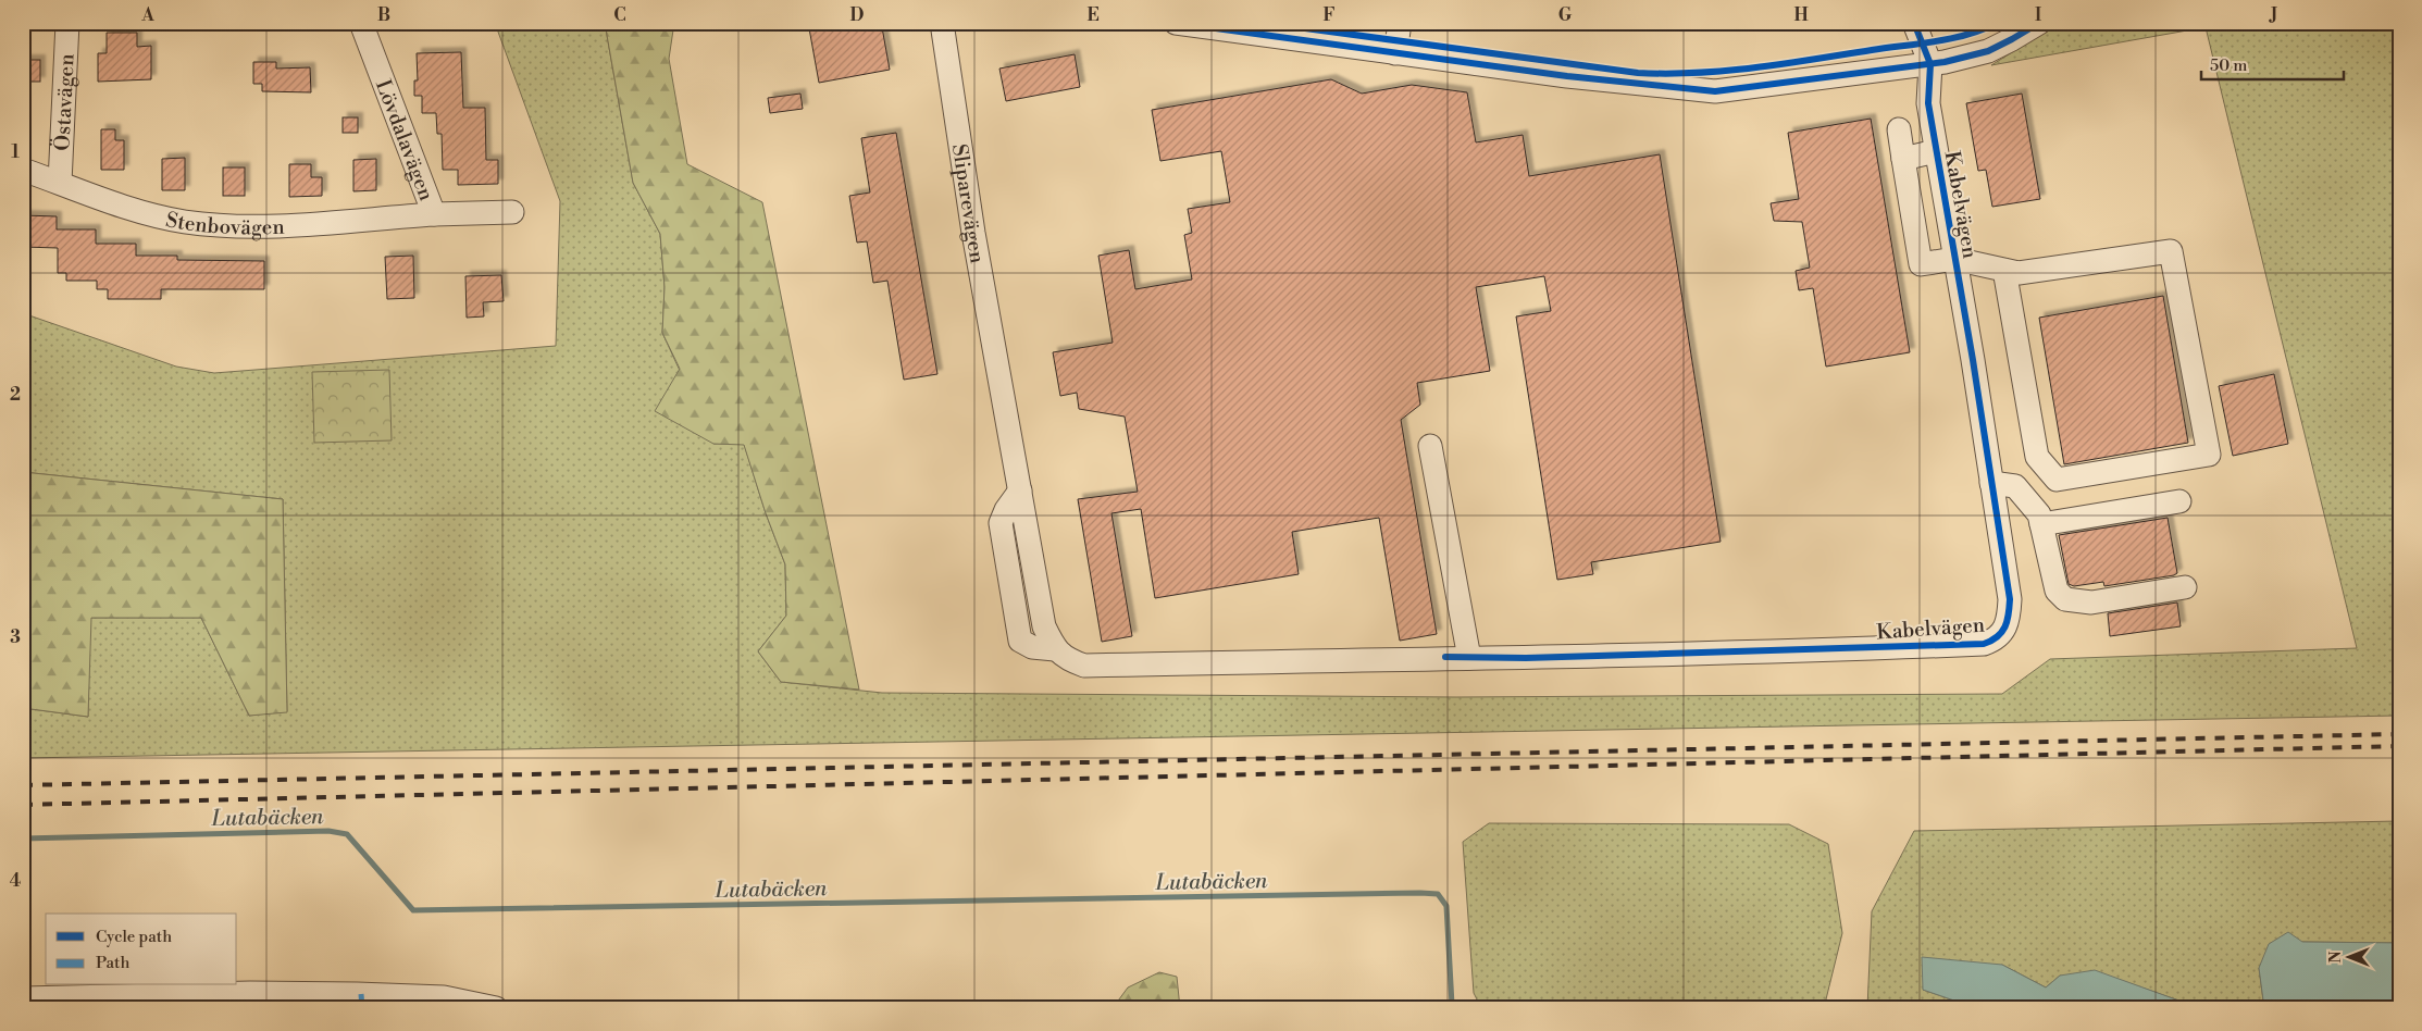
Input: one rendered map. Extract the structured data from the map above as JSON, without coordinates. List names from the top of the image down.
{
  "streets": {
    "street": [
      "Östavägen",
      "Lövdalavägen",
      "Sliparevägen",
      "Kabelvägen",
      "Stenbovägen"
    ]
  },
  "crossings": [
    ["Östavägen", "Stenbovägen"],
    ["Lövdalavägen", "Stenbovägen"],
    ["Sliparevägen", "Kabelvägen"]
  ],
  "water": ["Lutabäcken"],
  "legend": ["Cycle path", "Path"],
  "scale_bar": "50 m",
  "north": "left",
  "grid": {
    "columns": [
      "A",
      "B",
      "C",
      "D",
      "E",
      "F",
      "G",
      "H",
      "I",
      "J"
    ],
    "rows": [
      "1",
      "2",
      "3",
      "4"
    ]
  }
}
